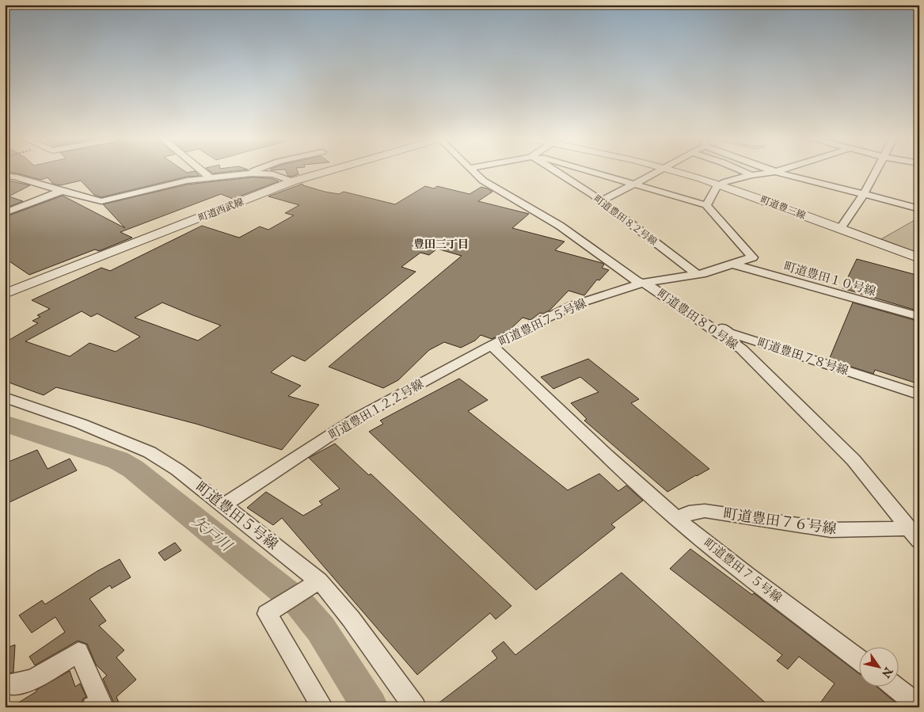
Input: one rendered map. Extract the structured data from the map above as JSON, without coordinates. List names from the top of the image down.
{
  "streets": {
    "street": [
      "町道豊三線",
      "町道西武線",
      "町道豊田８２号線",
      "町道豊田１０号線",
      "町道豊田８０号線",
      "町道豊田７５号線",
      "町道豊田７８号線",
      "町道豊田１２２号線",
      "町道豊田５号線",
      "町道豊田７６号線"
    ]
  },
  "crossings": [
    ["町道豊田８２号線", "町道豊田７５号線"],
    ["町道豊田１０号線", "町道豊田７５号線"],
    ["町道豊田８０号線", "町道豊田７５号線"],
    ["町道豊田８０号線", "町道豊田７８号線"],
    ["町道豊田８０号線", "町道豊田７６号線"],
    ["町道豊田７５号線", "町道豊田７８号線"],
    ["町道豊田７５号線", "町道豊田１２２号線"],
    ["町道豊田７５号線", "町道豊田７６号線"],
    ["町道豊田１２２号線", "町道豊田５号線"]
  ],
  "districts": ["豊田三丁目"],
  "water": ["矢戸川"],
  "north": "bottom right"
}
